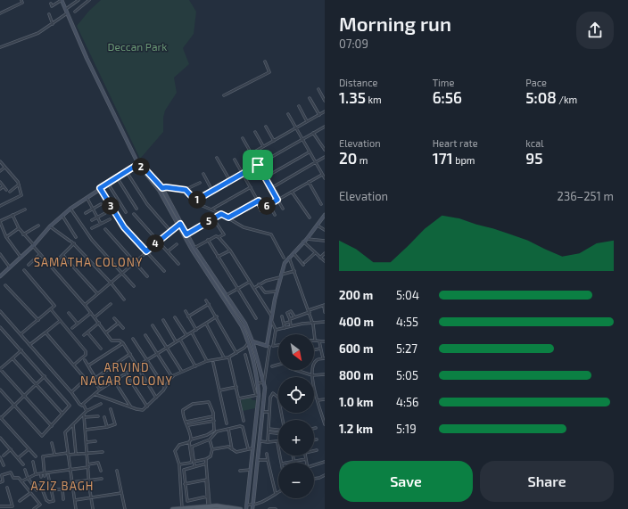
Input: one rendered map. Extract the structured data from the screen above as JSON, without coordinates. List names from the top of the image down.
{
  "districts": ["SAMATHA COLONY", "ARVIND NAGAR COLONY", "AZIZ BAGH"],
  "parks": ["Deccan Park"],
  "north": "bottom right",
  "page": {
    "heading": ["Morning run", "07:09"],
    "stats": [
      ["Distance", "1.35 km"],
      ["Time", "6:56"],
      ["Pace", "5:08 /km"],
      ["Elevation", "20 m"],
      ["Heart rate", "171 bpm"],
      ["kcal", "95"]
    ],
    "pins": [
      "2",
      "1",
      "3",
      "6",
      "5",
      "4"
    ],
    "chart": ["Elevation", "236–251 m"],
    "list": [
      {
        "name": "200 m",
        "note": "5:04"
      },
      {
        "name": "400 m",
        "note": "4:55"
      },
      {
        "name": "600 m",
        "note": "5:27"
      },
      {
        "name": "800 m",
        "note": "5:05"
      },
      {
        "name": "1.0 km",
        "note": "4:56"
      },
      {
        "name": "1.2 km",
        "note": "5:19"
      }
    ],
    "map_buttons": ["+", "−"],
    "buttons": ["Save", "Share"]
  }
}
